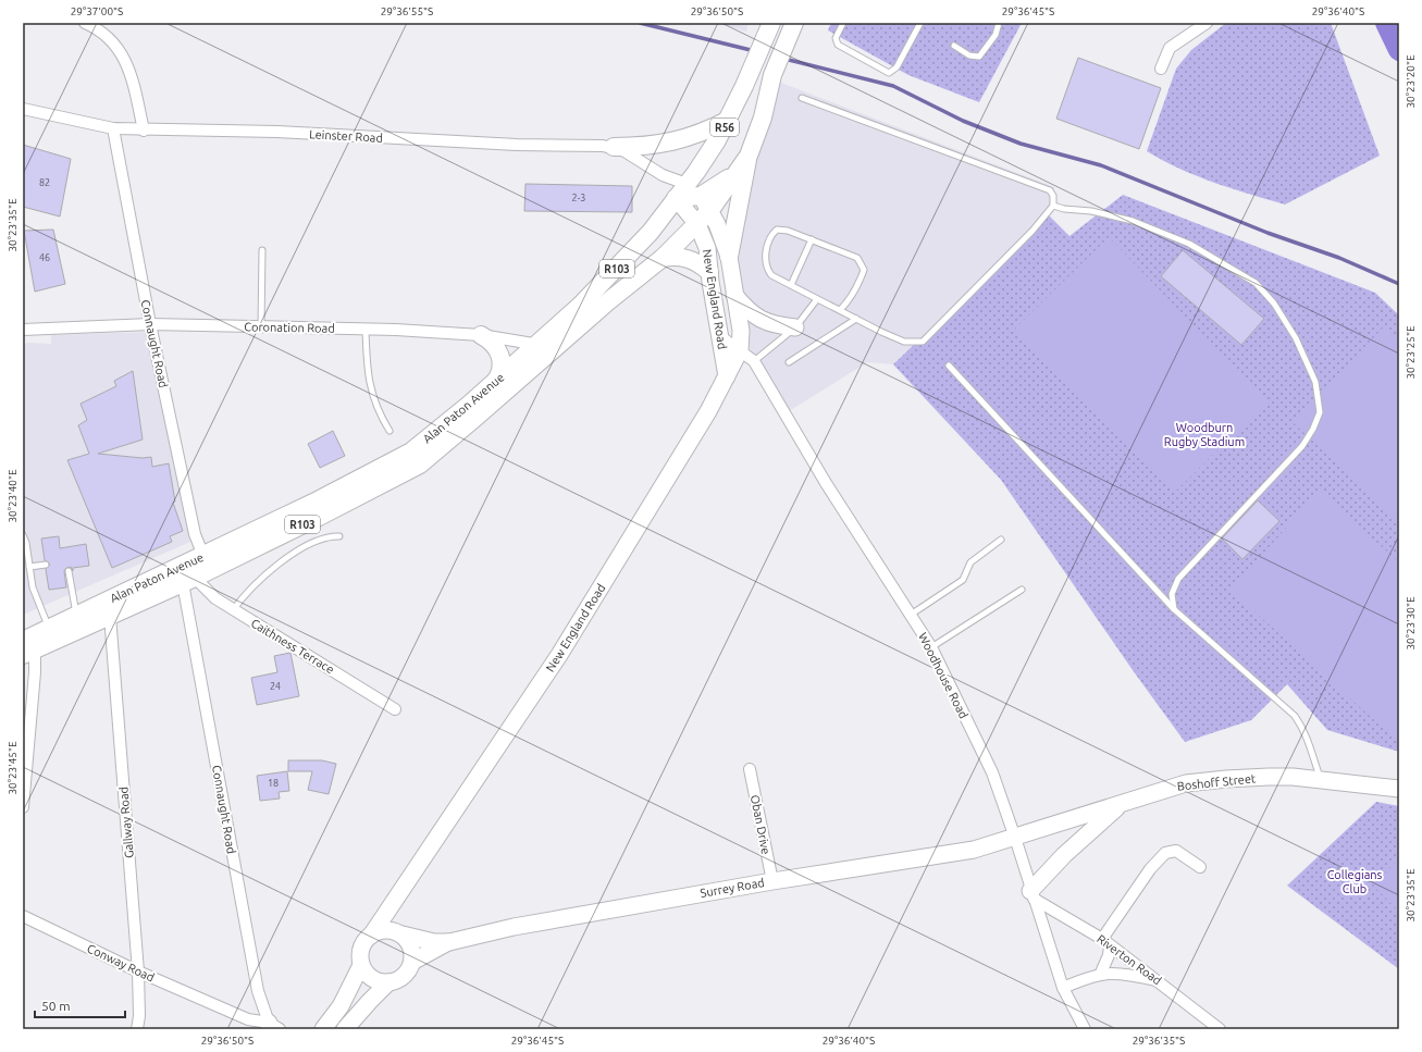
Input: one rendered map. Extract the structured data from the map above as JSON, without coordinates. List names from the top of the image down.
{
  "streets": {
    "main road": ["R56", "R103", "Alan Paton Avenue"],
    "street": [
      "Leinster Road",
      "New England Road",
      "Coronation Road",
      "Connaught Road",
      "Caithness Terrace",
      "Woodhouse Road",
      "Boshoff Street",
      "Gallway Road",
      "Oban Drive",
      "Surrey Road",
      "Riverton Road",
      "Conway Road"
    ]
  },
  "crossings": [
    ["Leinster Road", "New England Road"],
    ["Leinster Road", "Connaught Road"],
    ["Leinster Road", "Alan Paton Avenue"],
    ["New England Road", "Alan Paton Avenue"],
    ["New England Road", "Woodhouse Road"],
    ["New England Road", "Surrey Road"],
    ["Coronation Road", "Connaught Road"],
    ["Coronation Road", "Alan Paton Avenue"],
    ["Connaught Road", "Alan Paton Avenue"],
    ["Connaught Road", "Caithness Terrace"],
    ["Connaught Road", "Conway Road"],
    ["Alan Paton Avenue", "Caithness Terrace"],
    ["Alan Paton Avenue", "Gallway Road"],
    ["Woodhouse Road", "Boshoff Street"],
    ["Woodhouse Road", "Surrey Road"],
    ["Woodhouse Road", "Riverton Road"],
    ["Boshoff Street", "Surrey Road"],
    ["Gallway Road", "Conway Road"],
    ["Oban Drive", "Surrey Road"]
  ],
  "parks": ["Woodburn Rugby Stadium", "Collegians Club"],
  "house_numbers": [
    "82",
    "2-3",
    "46",
    "24",
    "18"
  ],
  "scale_bar": "50 m",
  "coordinates": [
    "29°37'00\"S",
    "29°36'55\"S",
    "29°36'50\"S",
    "29°36'45\"S",
    "29°36'40\"S",
    "30°23'20\"E",
    "30°23'35\"E",
    "30°23'25\"E",
    "30°23'40\"E",
    "30°23'30\"E",
    "30°23'45\"E",
    "29°36'35\"S"
  ]
}
